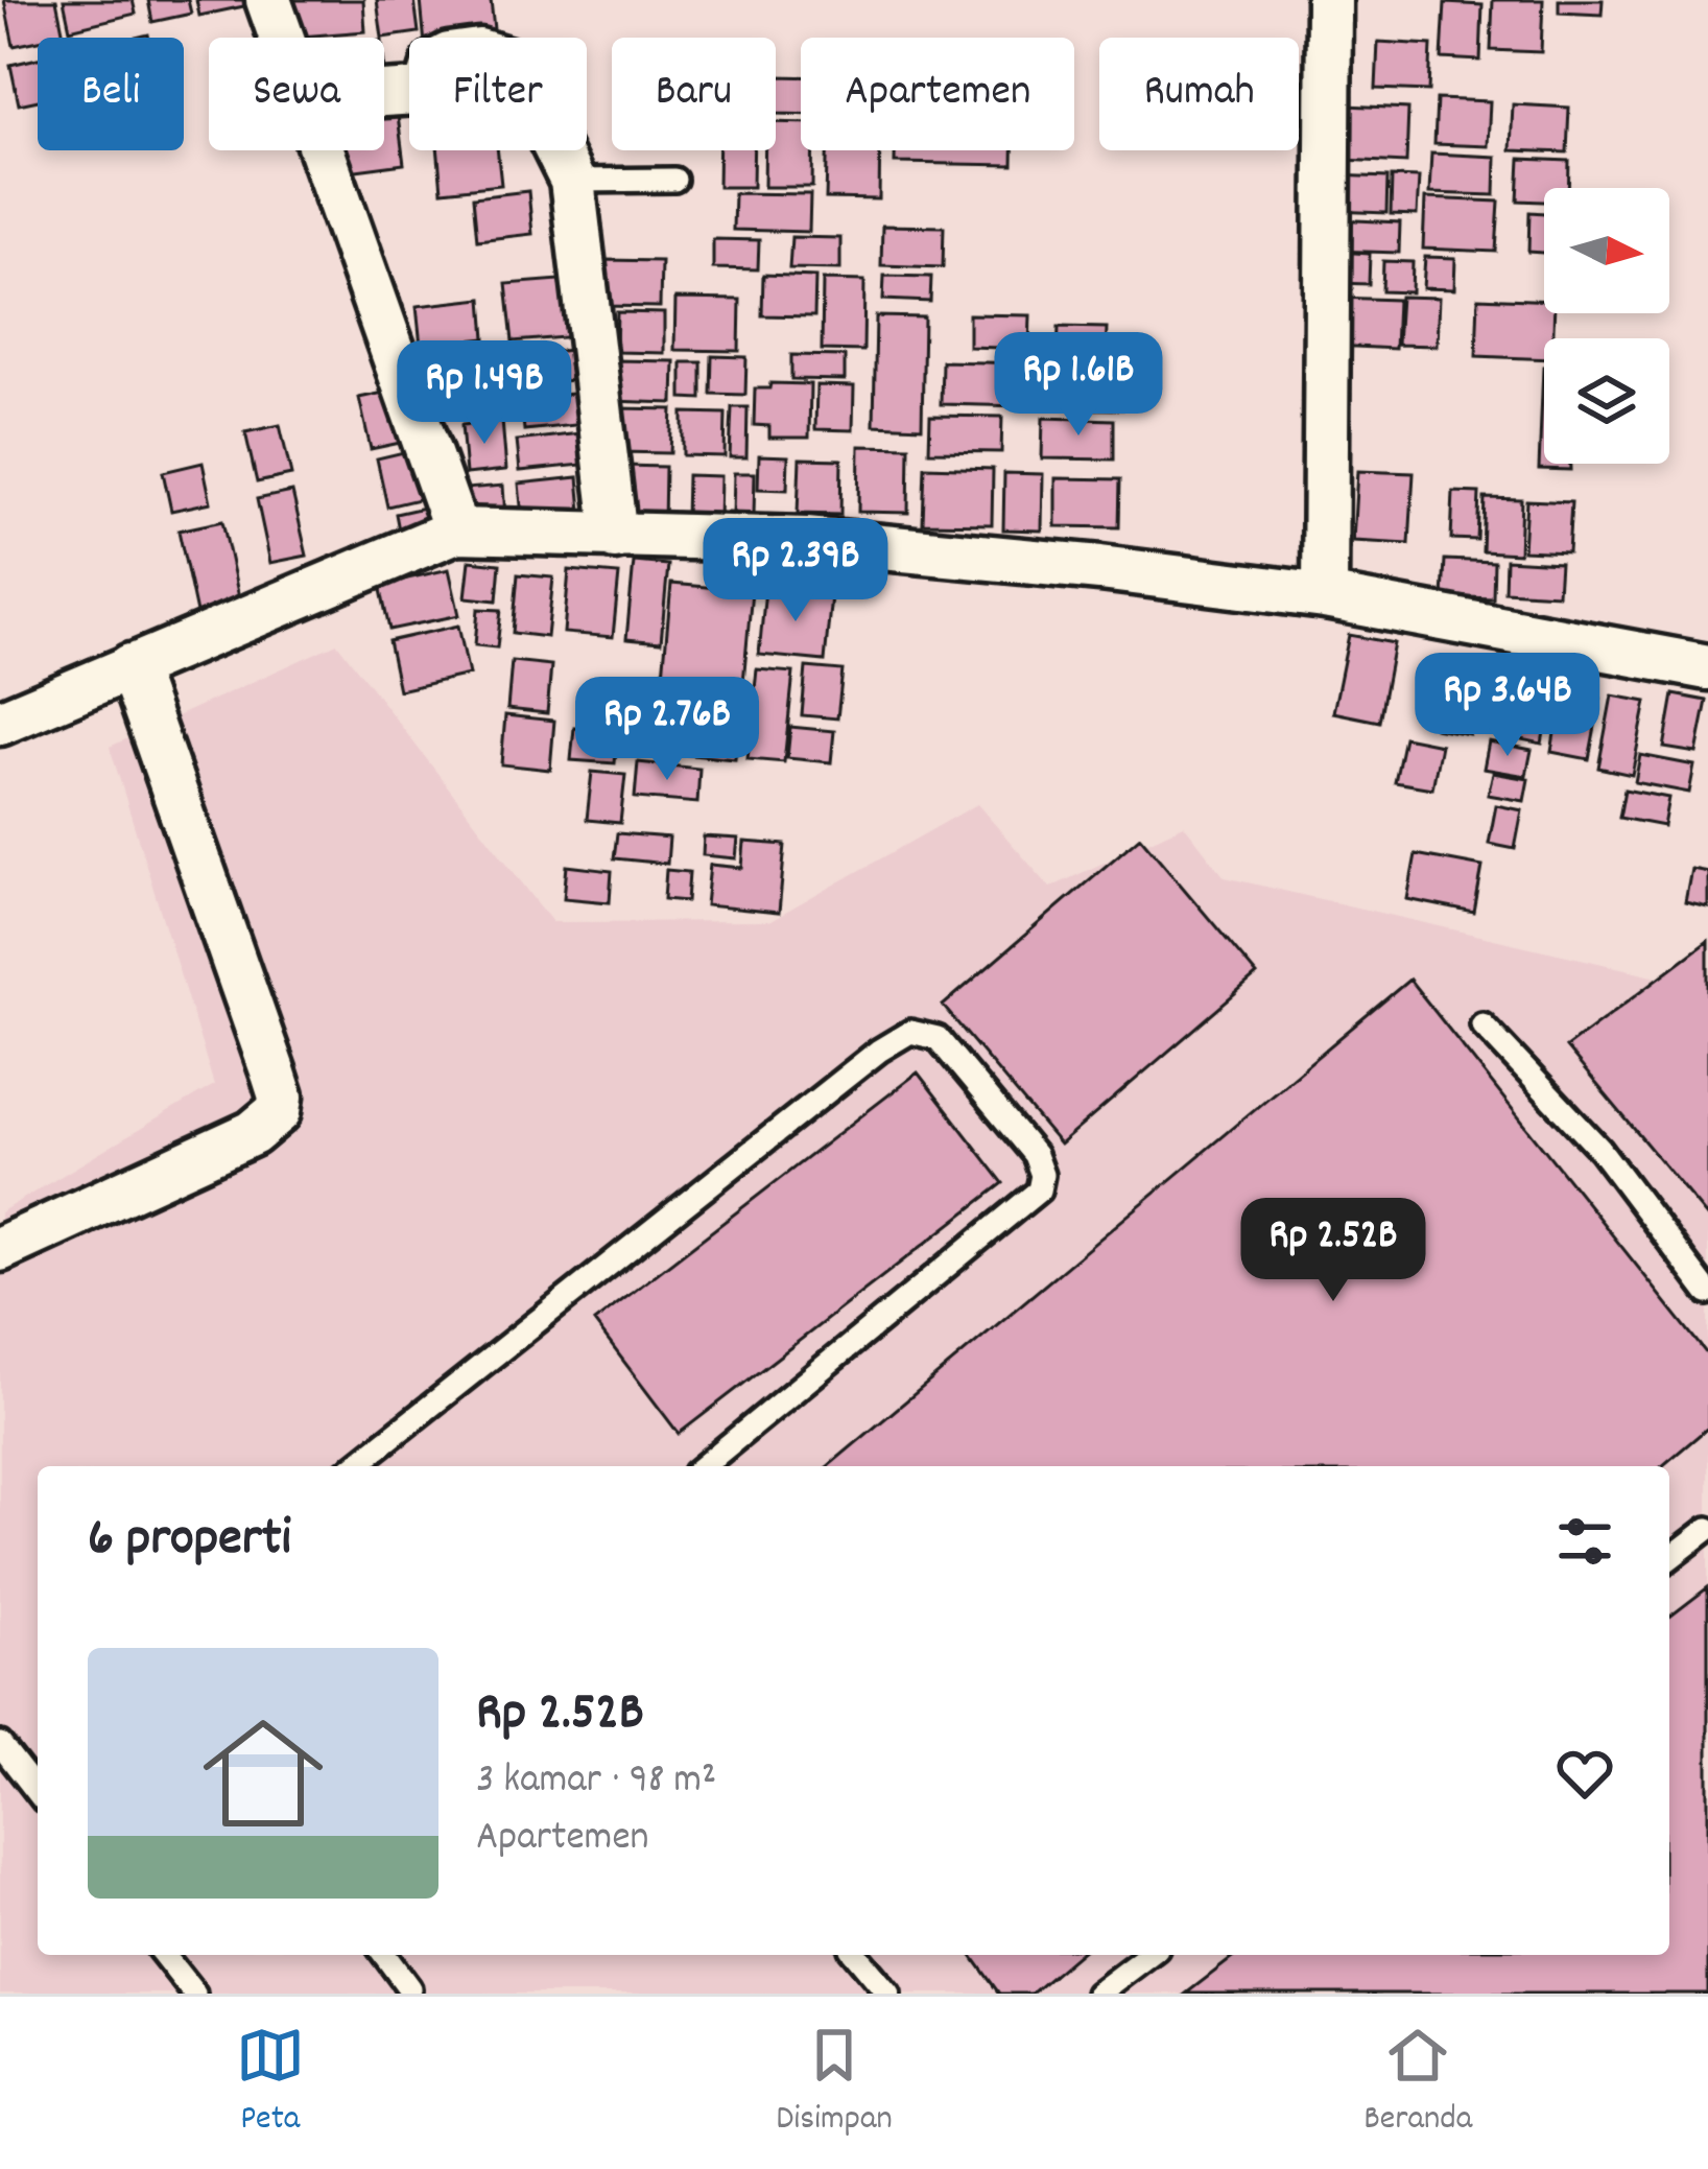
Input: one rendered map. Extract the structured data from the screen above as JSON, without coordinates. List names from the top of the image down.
{
  "north": "right",
  "page": {
    "chip": [
      "Beli",
      "Sewa",
      "Filter",
      "Baru",
      "Apartemen",
      "Rumah"
    ],
    "price": [
      "Rp 1.61B",
      "Rp 1.49B",
      "Rp 2.39B",
      "Rp 3.64B",
      "Rp 2.76B",
      "Rp 2.52B"
    ],
    "heading": "6 properti",
    "list": [
      {
        "name": "Rp 2.52B",
        "note": "3 kamar · 98 m² · Apartemen"
      }
    ],
    "tabs": ["Peta", "Disimpan", "Beranda"]
  }
}
